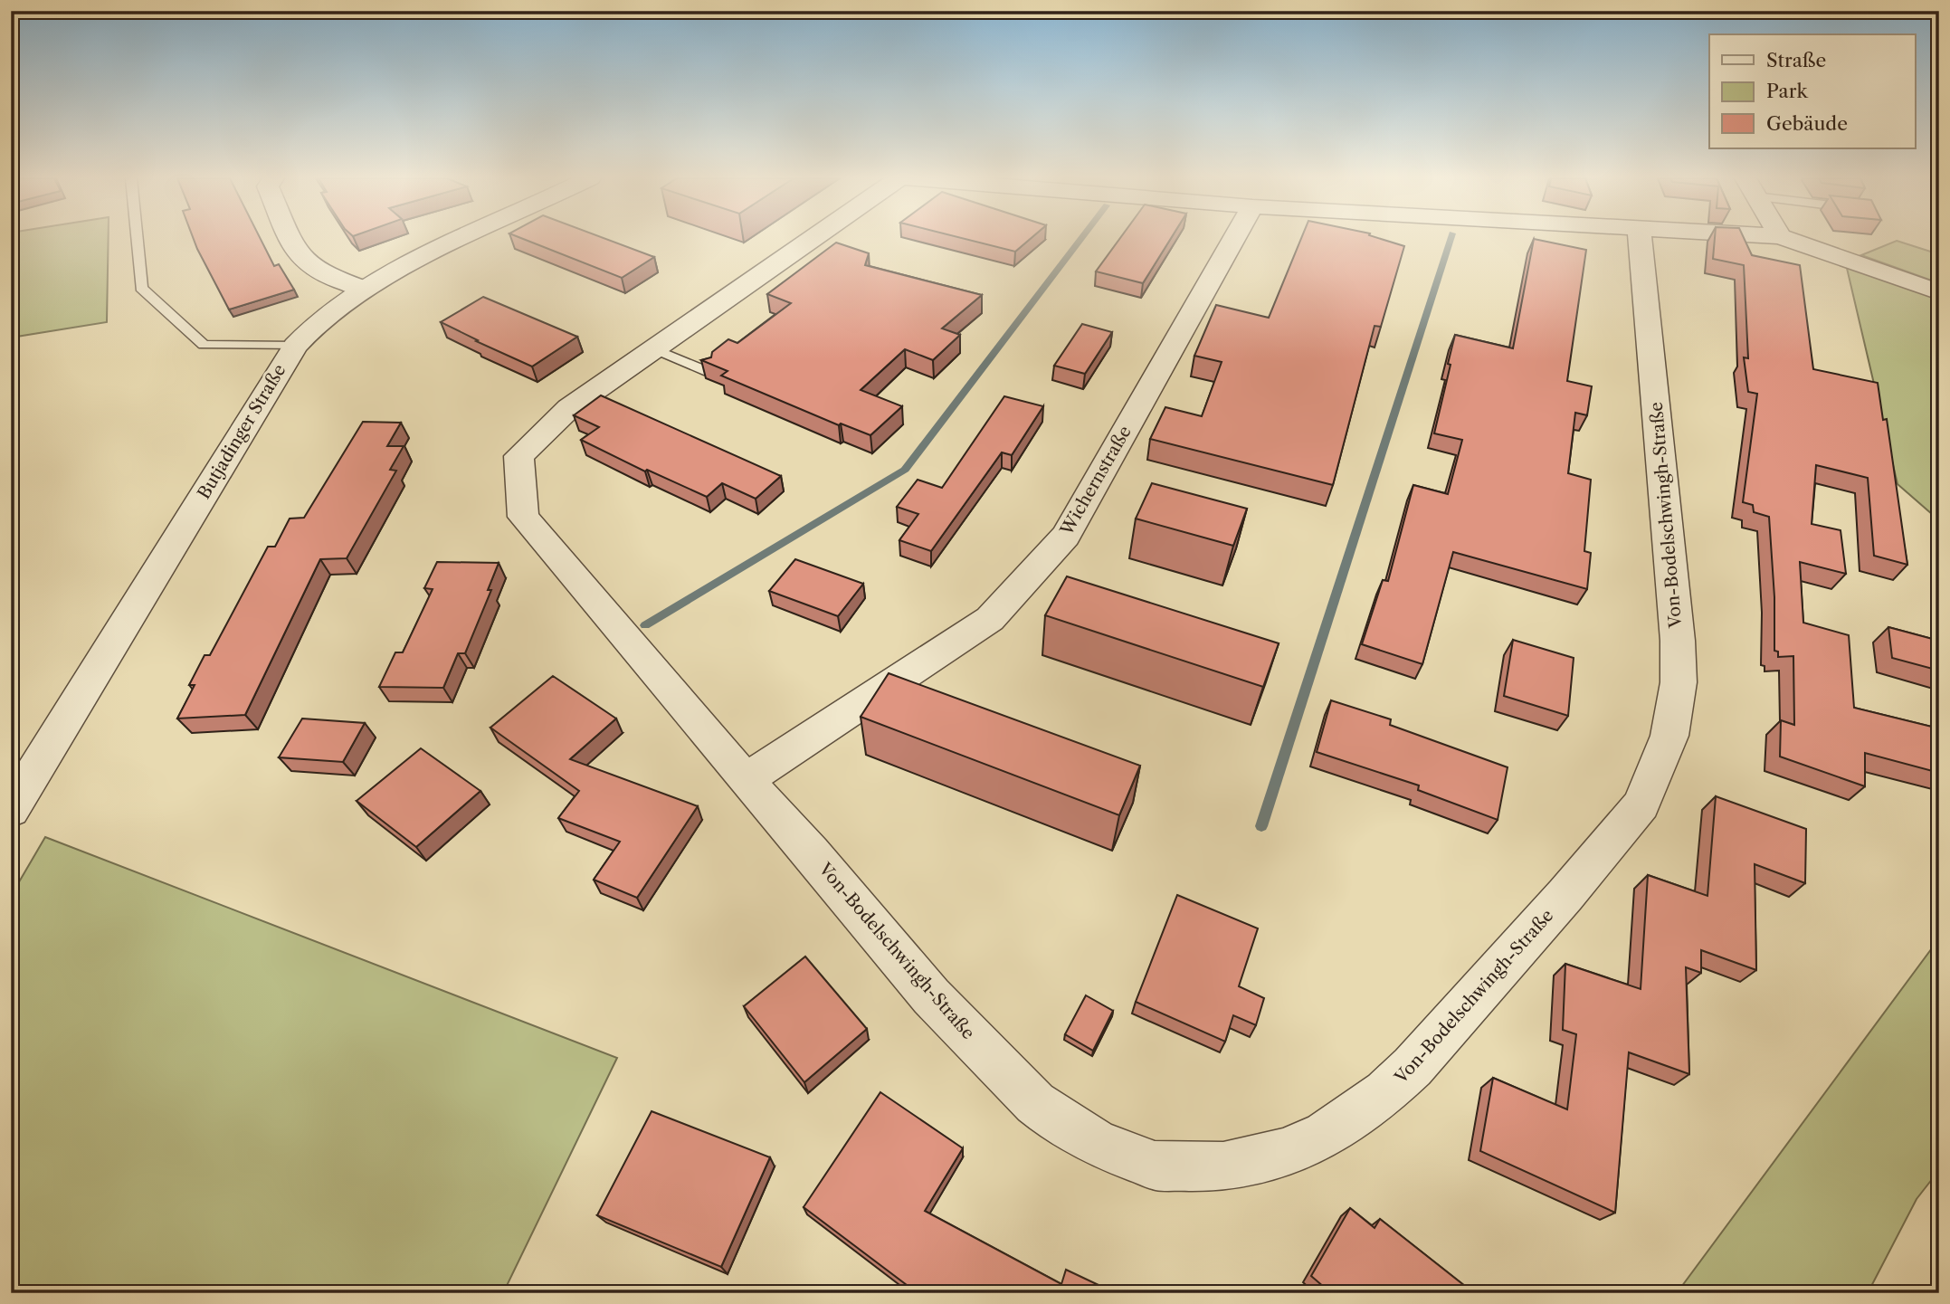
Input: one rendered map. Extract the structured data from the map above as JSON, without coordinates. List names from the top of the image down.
{
  "streets": {
    "street": ["Butjadinger Straße", "Wichernstraße", "Von-Bodelschwingh-Straße"]
  },
  "crossings": [
    ["Wichernstraße", "Von-Bodelschwingh-Straße"]
  ],
  "legend": ["Straße", "Park", "Gebäude"]
}
